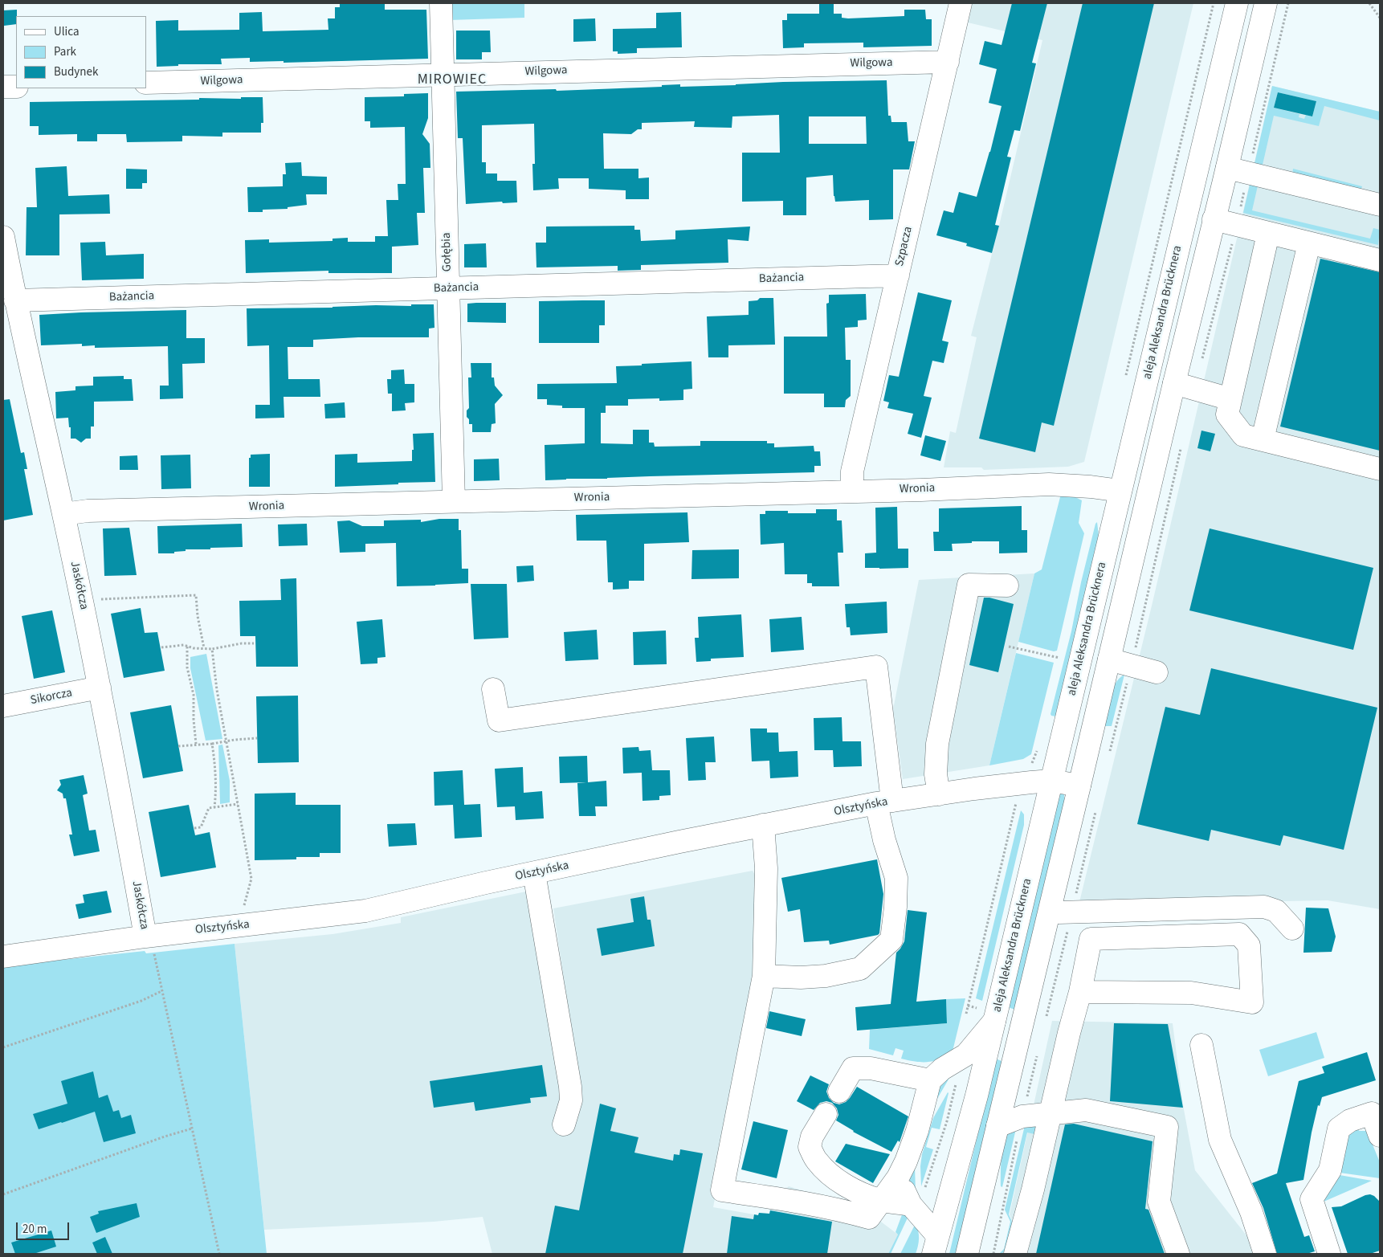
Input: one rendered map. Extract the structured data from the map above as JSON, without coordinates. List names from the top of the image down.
{
  "streets": {
    "street": [
      "Wilgowa",
      "Szpacza",
      "Gołębia",
      "Bażancia",
      "aleja Aleksandra Brücknera",
      "Wronia",
      "Jaskółcza",
      "Sikorcza",
      "Olsztyńska"
    ]
  },
  "crossings": [
    ["Wilgowa", "Szpacza"],
    ["Wilgowa", "Gołębia"],
    ["Szpacza", "Bażancia"],
    ["Szpacza", "Wronia"],
    ["Gołębia", "Bażancia"],
    ["Gołębia", "Wronia"],
    ["Bażancia", "Jaskółcza"],
    ["aleja Aleksandra Brücknera", "Wronia"],
    ["aleja Aleksandra Brücknera", "Olsztyńska"],
    ["Wronia", "Jaskółcza"],
    ["Jaskółcza", "Sikorcza"],
    ["Jaskółcza", "Olsztyńska"]
  ],
  "districts": ["MIROWIEC"],
  "legend": ["Ulica", "Park", "Budynek"],
  "scale_bar": "20 m"
}
